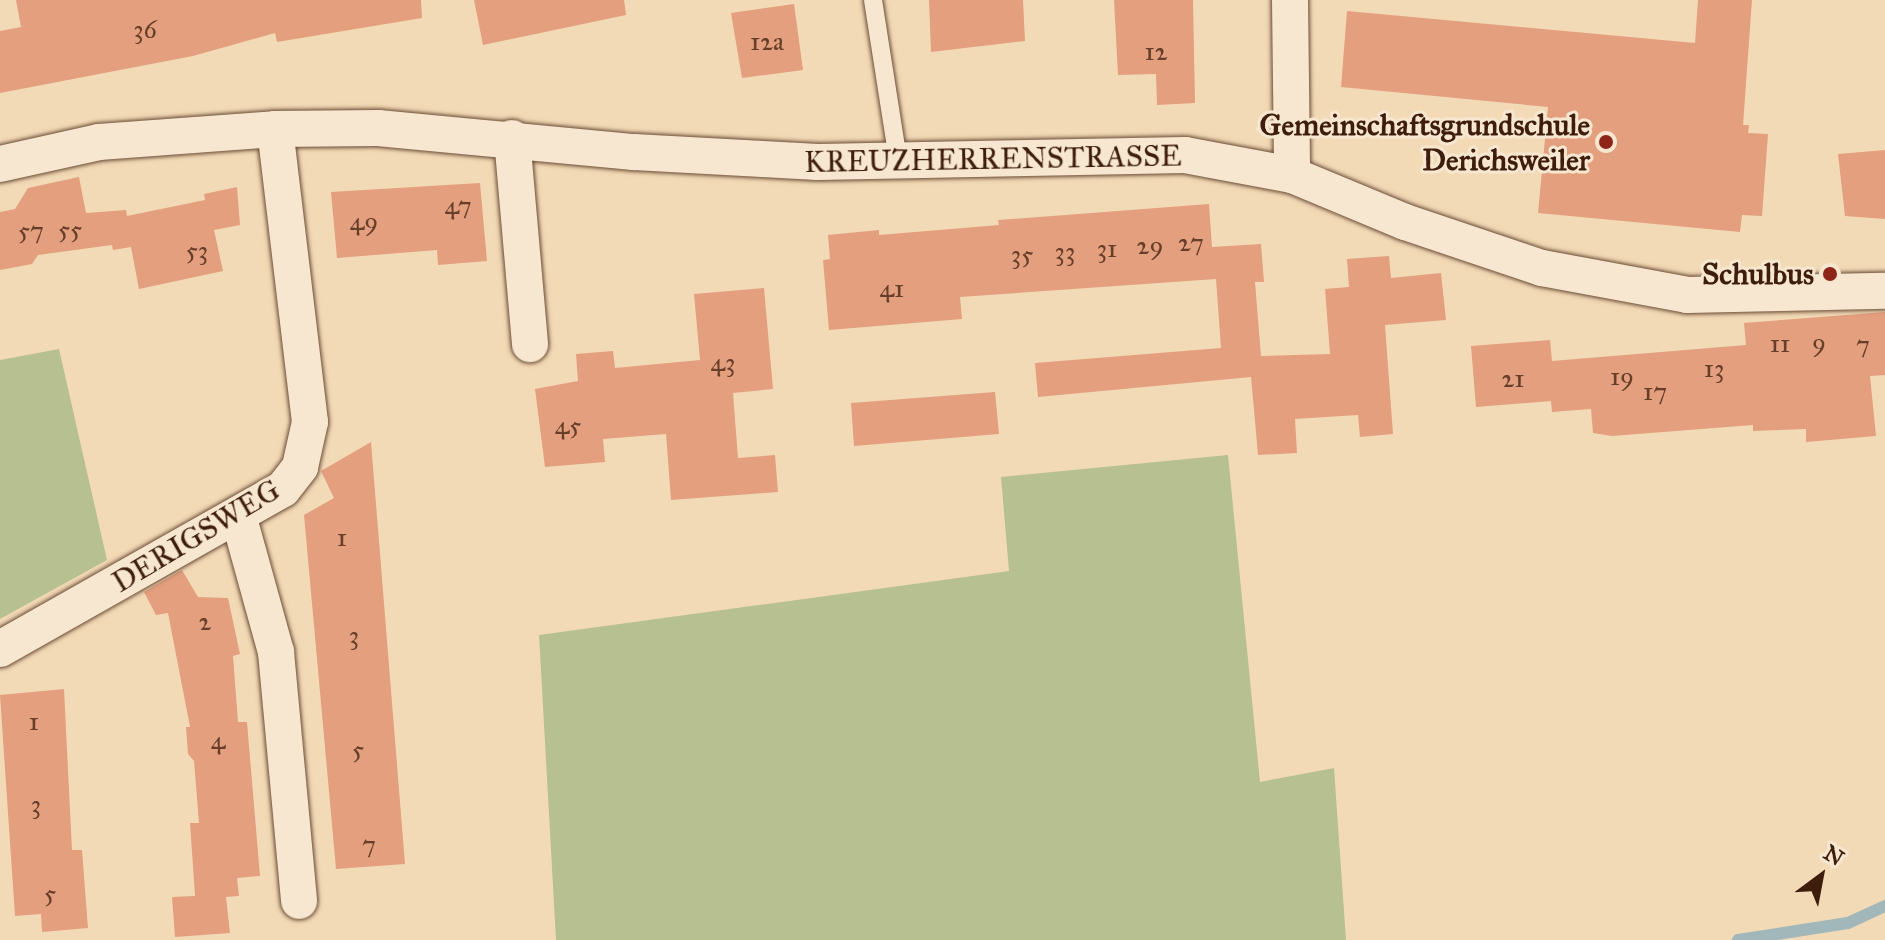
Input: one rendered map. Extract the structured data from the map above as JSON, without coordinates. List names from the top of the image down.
{
  "streets": {
    "street": ["KREUZHERRENSTRASSE", "DERIGSWEG"]
  },
  "crossings": [
    ["KREUZHERRENSTRASSE", "DERIGSWEG"]
  ],
  "places": ["Gemeinschaftsgrundschule Derichsweiler", "Schulbus"],
  "house_numbers": [
    "36",
    "12a",
    "12",
    "47",
    "49",
    "55",
    "57",
    "27",
    "29",
    "31",
    "53",
    "33",
    "35",
    "41",
    "9",
    "11",
    "7",
    "43",
    "13",
    "19",
    "21",
    "17",
    "45",
    "1",
    "2",
    "3",
    "1",
    "4",
    "5",
    "3",
    "7",
    "5"
  ],
  "north": "top right"
}
